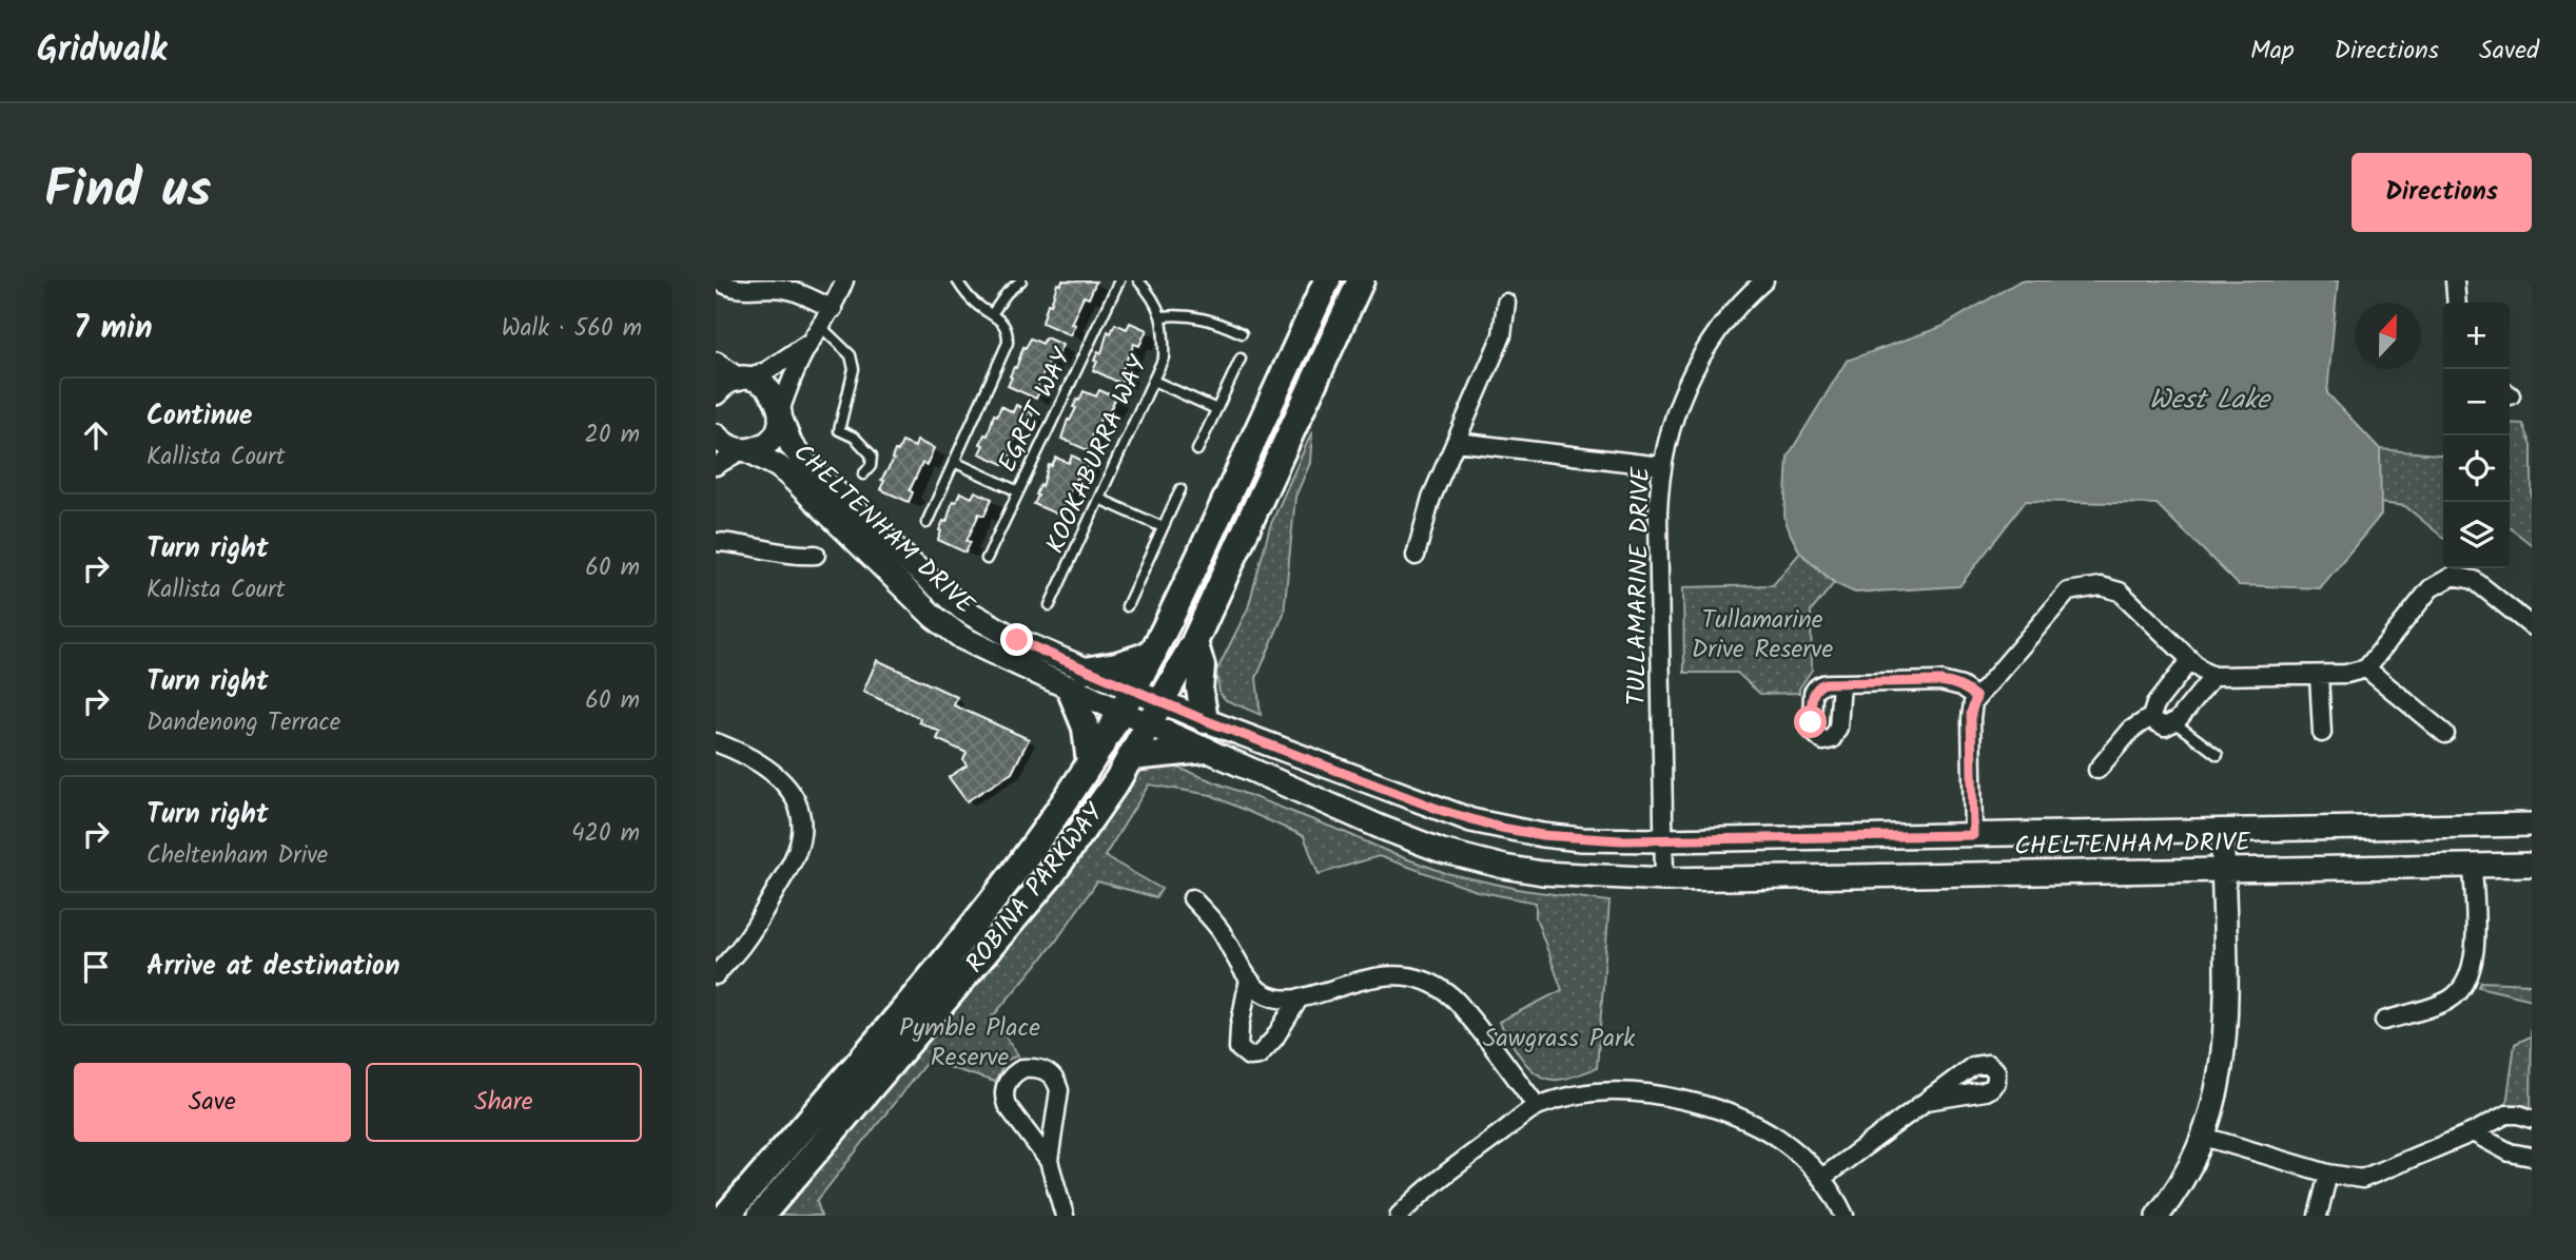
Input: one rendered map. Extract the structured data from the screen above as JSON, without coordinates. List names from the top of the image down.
{
  "streets": {
    "main road": ["CHELTENHAM DRIVE", "ROBINA PARKWAY"],
    "street": ["TULLAMARINE DRIVE"],
    "lane": ["EGRET WAY", "KOOKABURRA WAY"]
  },
  "crossings": [
    ["CHELTENHAM DRIVE", "TULLAMARINE DRIVE"],
    ["CHELTENHAM DRIVE", "ROBINA PARKWAY"]
  ],
  "water": ["West Lake"],
  "parks": ["Tullamarine Drive Reserve", "Pymble Place Reserve", "Sawgrass Park"],
  "north": "top",
  "page": {
    "header": "Gridwalk",
    "nav": ["Map", "Directions", "Saved"],
    "title": "Find us",
    "buttons": [
      "Directions",
      ["Save", "Share"]
    ],
    "heading": ["7 min", "Walk · 560 m"],
    "map_buttons": ["+", "−"],
    "list": [
      ["Continue", "Kallista Court", "20 m"],
      ["Turn right", "Kallista Court", "60 m"],
      ["Turn right", "Dandenong Terrace", "60 m"],
      ["Turn right", "Cheltenham Drive", "420 m"],
      "Arrive at destination"
    ]
  }
}
